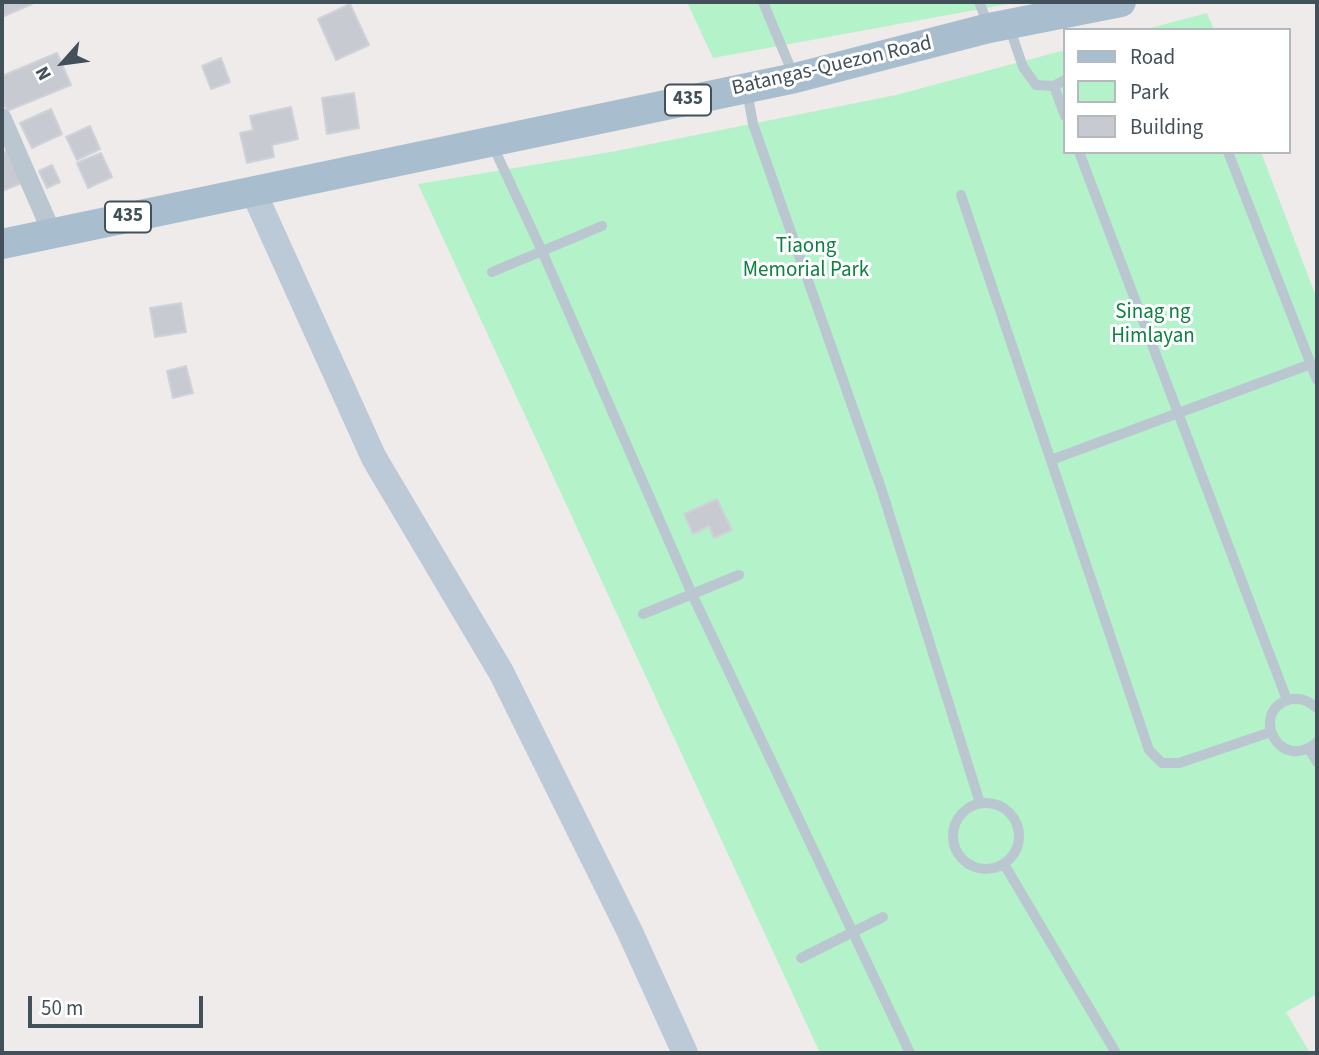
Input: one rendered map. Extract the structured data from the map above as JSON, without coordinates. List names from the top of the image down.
{
  "streets": {
    "main road": ["Batangas-Quezon Road", "435"]
  },
  "crossings": [
    ["Batangas-Quezon Road", "435"]
  ],
  "parks": ["Tiaong Memorial Park", "Sinag ng Himlayan"],
  "legend": ["Road", "Park", "Building"],
  "scale_bar": "50 m",
  "north": "bottom left"
}
